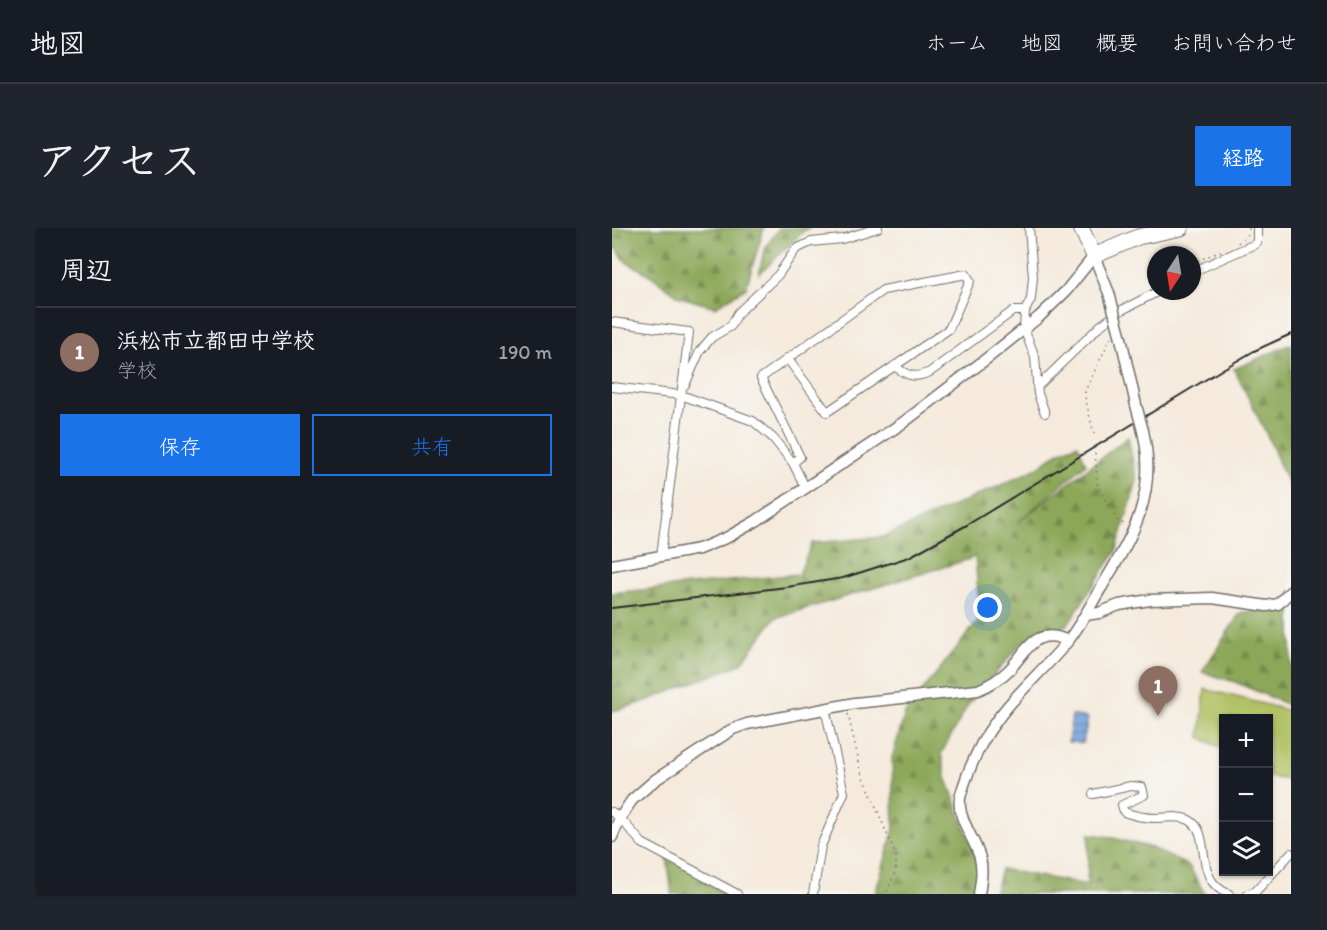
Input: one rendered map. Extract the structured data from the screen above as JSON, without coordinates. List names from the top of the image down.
{
  "north": "bottom",
  "page": {
    "header": "地図",
    "nav": [
      "ホーム",
      "地図",
      "概要",
      "お問い合わせ"
    ],
    "title": "アクセス",
    "buttons": [
      "経路",
      ["保存", "共有"]
    ],
    "heading": "周辺",
    "list": [
      {
        "mark": "1",
        "name": "浜松市立都田中学校",
        "note": "学校",
        "value": "190 m"
      }
    ],
    "pins": "1",
    "map_buttons": ["+", "−"]
  }
}
